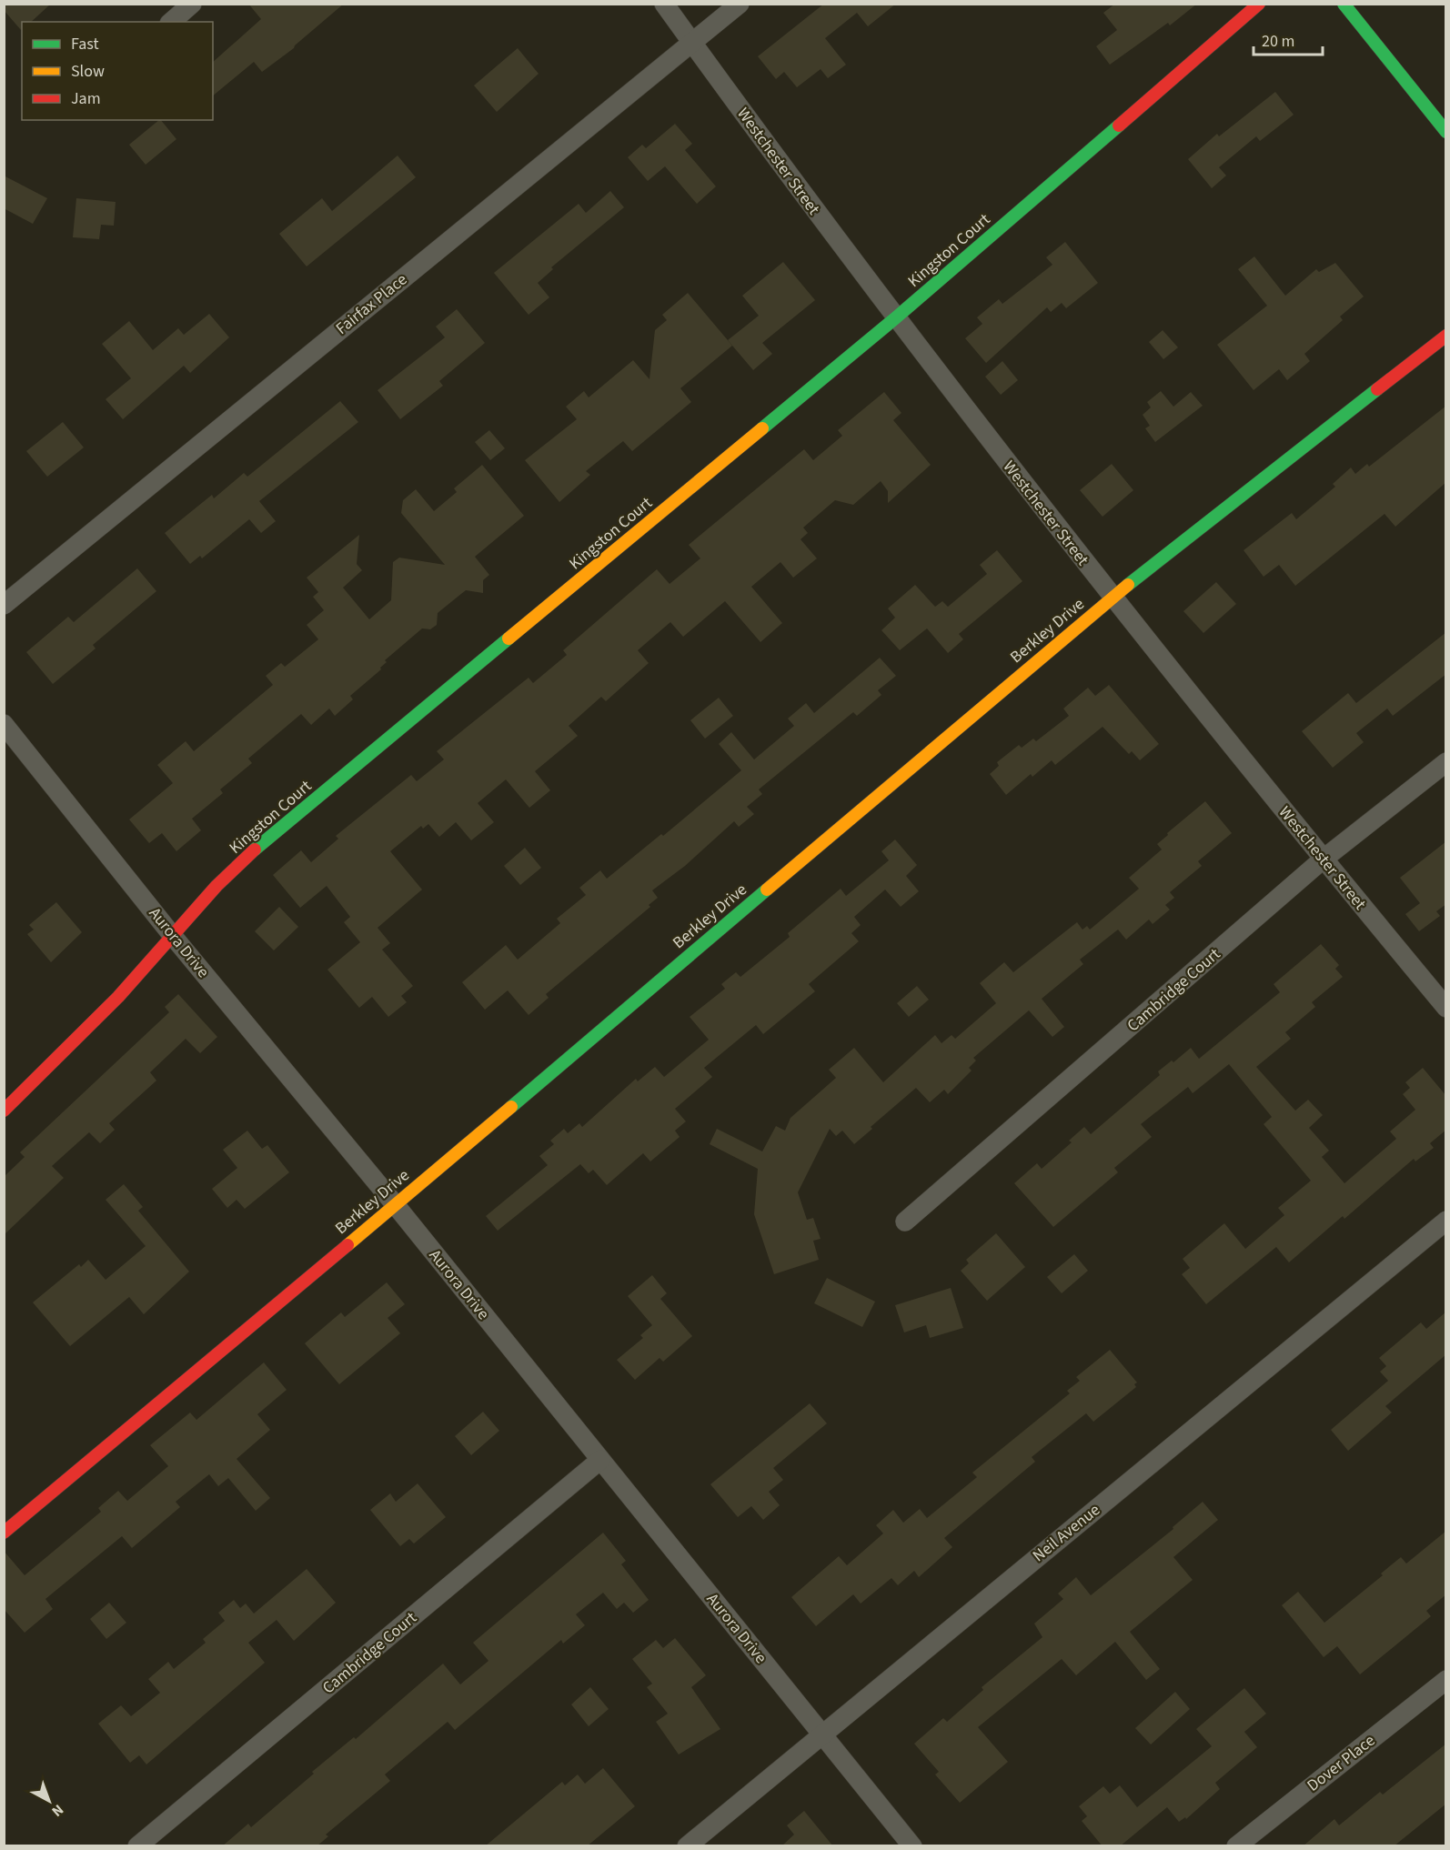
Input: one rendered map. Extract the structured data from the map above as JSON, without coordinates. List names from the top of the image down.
{
  "streets": {
    "street": [
      "Westchester Street",
      "Kingston Court",
      "Fairfax Place",
      "Berkley Drive",
      "Aurora Drive",
      "Cambridge Court",
      "Neil Avenue",
      "Dover Place"
    ]
  },
  "crossings": [
    ["Westchester Street", "Kingston Court"],
    ["Westchester Street", "Fairfax Place"],
    ["Westchester Street", "Berkley Drive"],
    ["Westchester Street", "Cambridge Court"],
    ["Kingston Court", "Aurora Drive"],
    ["Berkley Drive", "Aurora Drive"],
    ["Aurora Drive", "Cambridge Court"],
    ["Aurora Drive", "Neil Avenue"]
  ],
  "legend": ["Fast", "Slow", "Jam"],
  "scale_bar": "20 m",
  "north": "bottom right"
}
